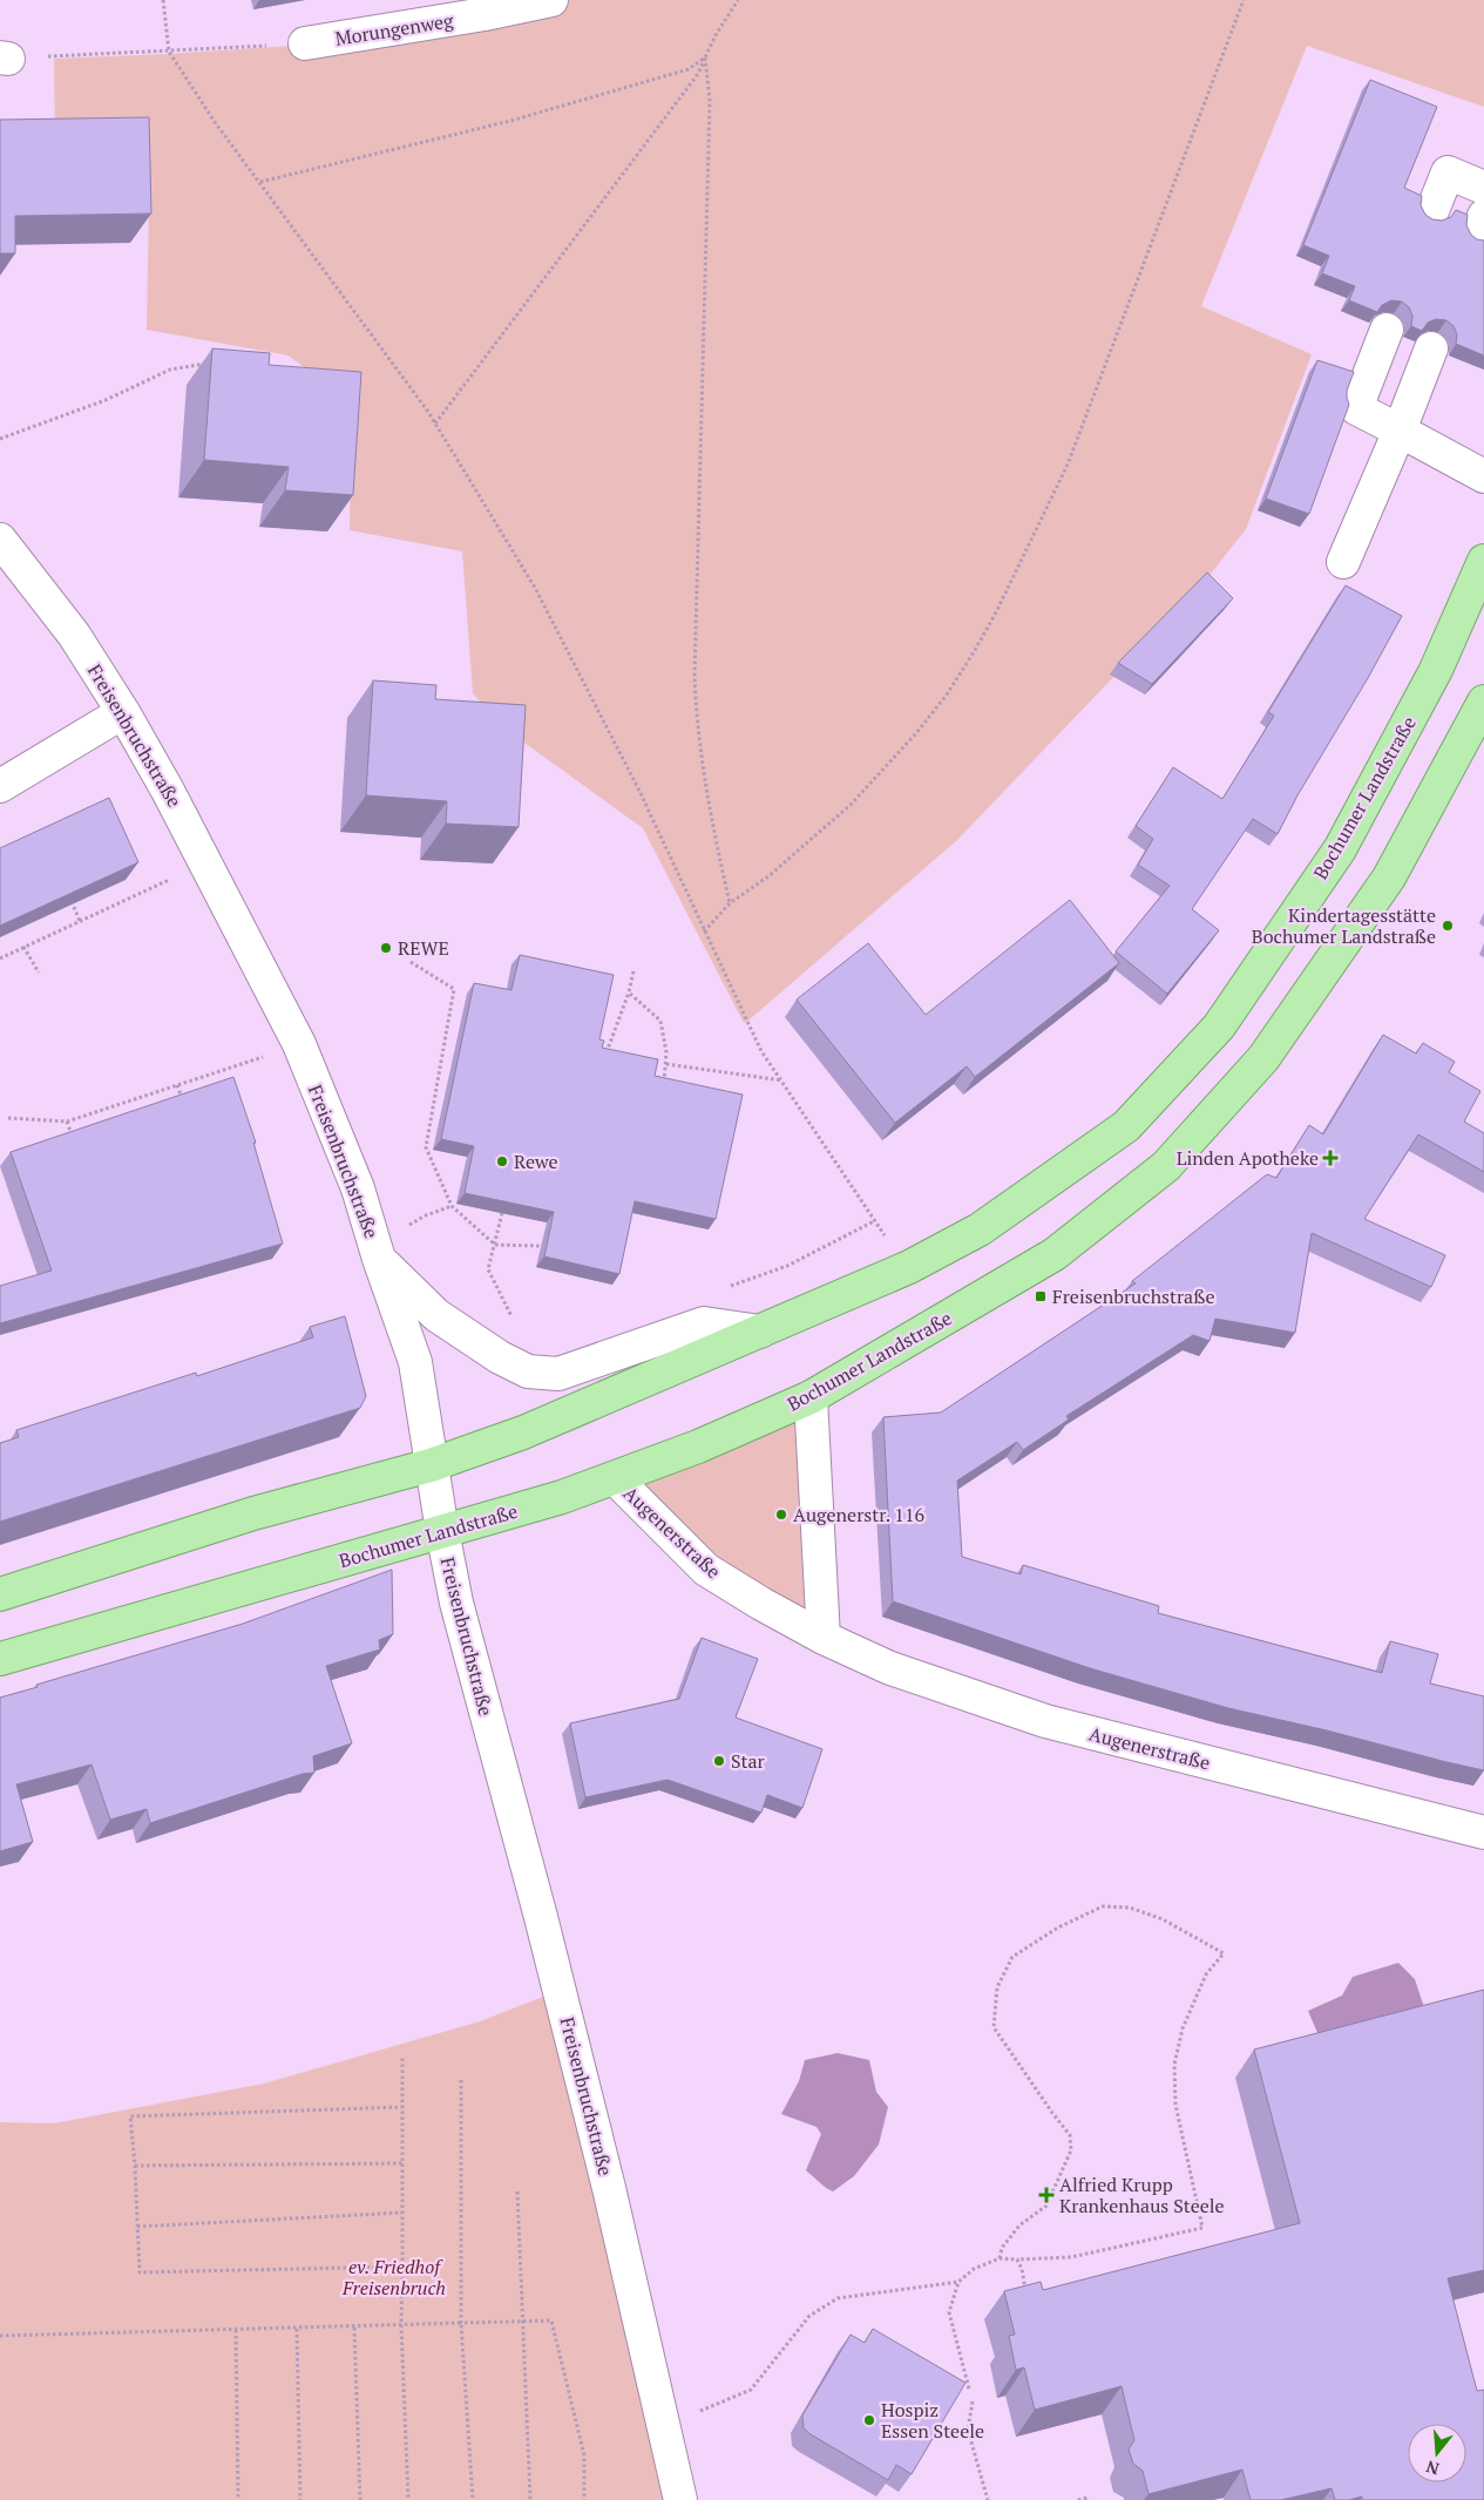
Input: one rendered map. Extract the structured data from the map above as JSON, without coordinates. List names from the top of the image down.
{
  "streets": {
    "main road": ["Bochumer Landstraße"],
    "street": ["Morungenweg", "Freisenbruchstraße", "Augenerstraße"]
  },
  "crossings": [
    ["Freisenbruchstraße", "Bochumer Landstraße"],
    ["Bochumer Landstraße", "Augenerstraße"]
  ],
  "parks": ["ev. Friedhof Freisenbruch"],
  "places": {
    "other": [
      "Kindertagesstätte Bochumer Landstraße",
      "REWE",
      "Rewe",
      "Augenerstr. 116",
      "Star",
      "Hospiz Essen Steele"
    ],
    "health": ["Linden Apotheke", "Alfried Krupp Krankenhaus Steele"],
    "transit": ["Freisenbruchstraße"]
  },
  "north": "bottom"
}
